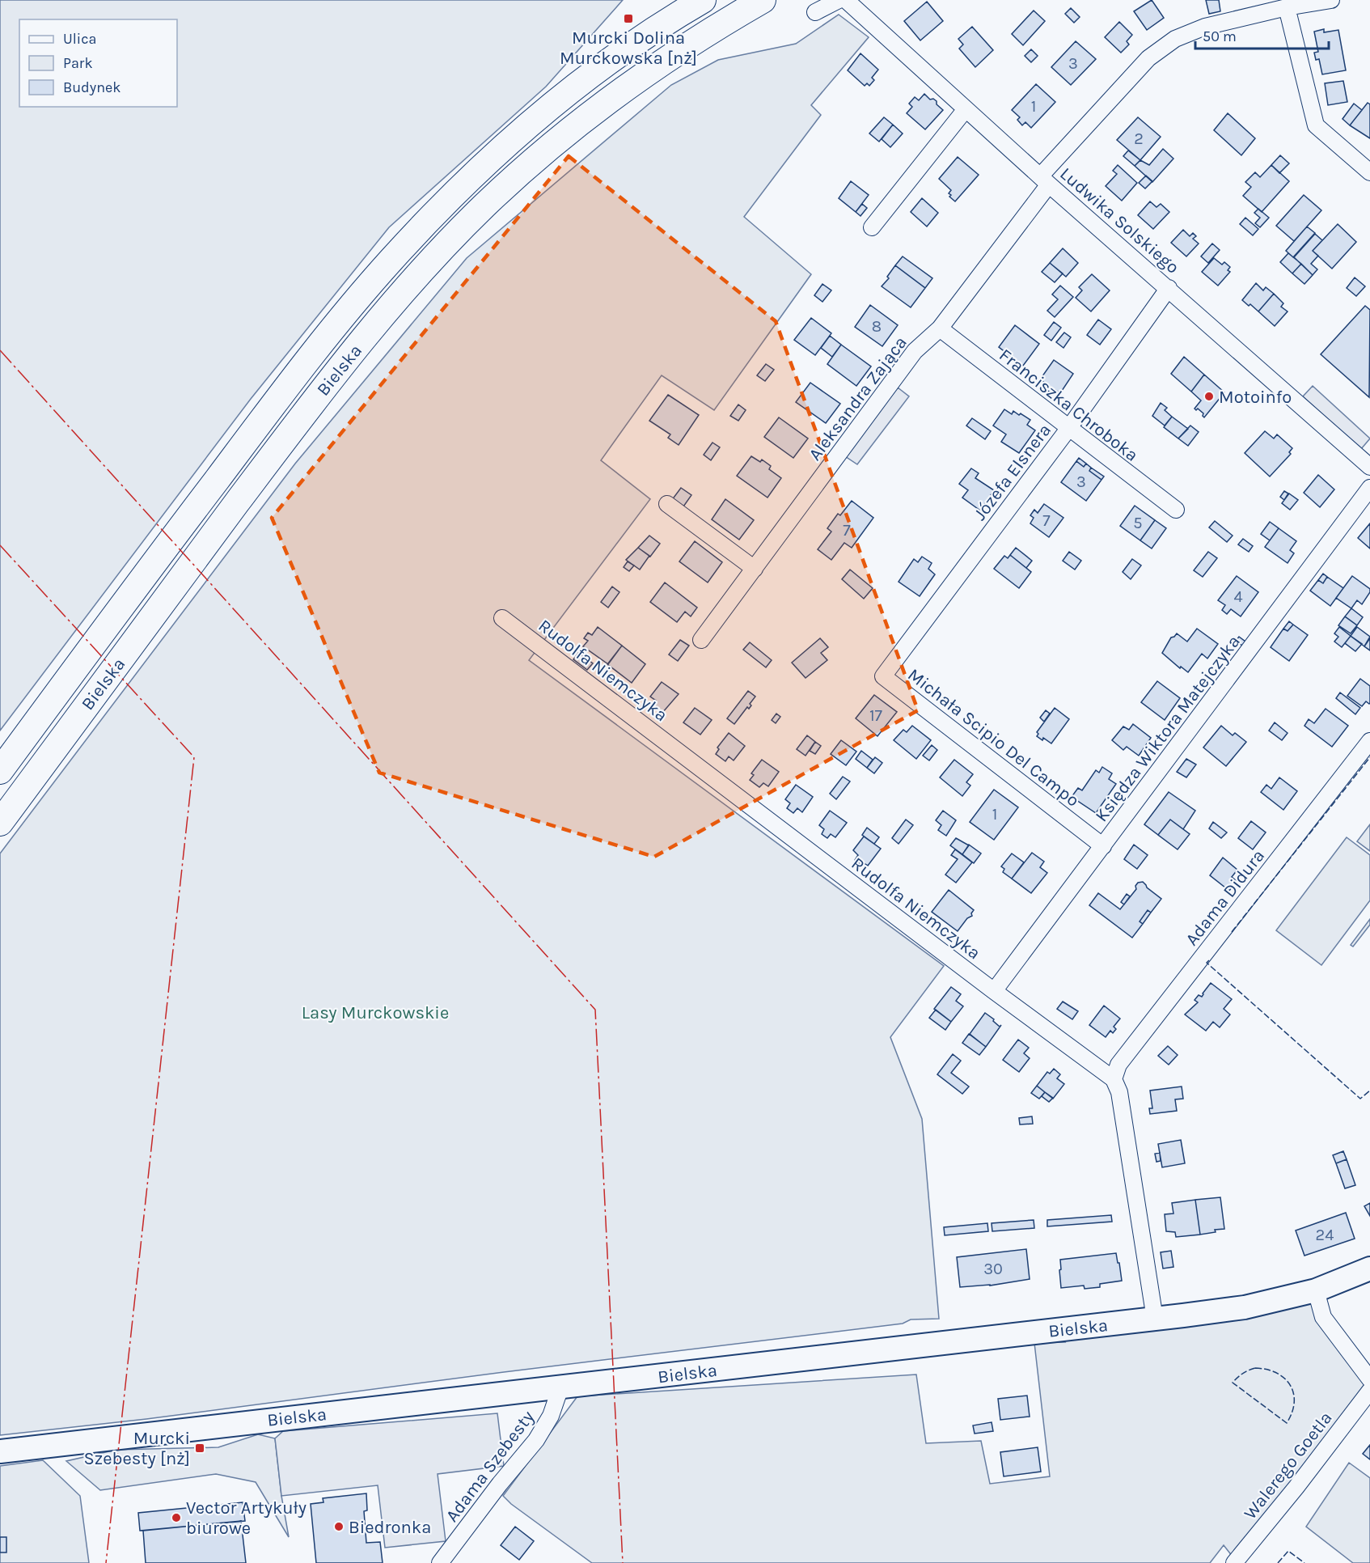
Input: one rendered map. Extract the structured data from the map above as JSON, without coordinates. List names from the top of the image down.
{
  "streets": {
    "main road": ["Bielska"],
    "street": [
      "Ludwika Solskiego",
      "Aleksandra Zająca",
      "Franciszka Chroboka",
      "Józefa Elsnera",
      "Rudolfa Niemczyka",
      "Księdza Wiktora Matejczyka",
      "Michała Scipio Del Campo",
      "Adama Didura",
      "Walerego Goetla",
      "Adama Szebesty"
    ]
  },
  "crossings": [
    ["Ludwika Solskiego", "Aleksandra Zająca"],
    ["Ludwika Solskiego", "Józefa Elsnera"],
    ["Bielska", "Adama Szebesty"],
    ["Aleksandra Zająca", "Franciszka Chroboka"],
    ["Franciszka Chroboka", "Józefa Elsnera"],
    ["Józefa Elsnera", "Michała Scipio Del Campo"],
    ["Rudolfa Niemczyka", "Księdza Wiktora Matejczyka"],
    ["Rudolfa Niemczyka", "Adama Didura"],
    ["Księdza Wiktora Matejczyka", "Michała Scipio Del Campo"]
  ],
  "parks": ["Lasy Murckowskie"],
  "places": {
    "transit": ["Murcki Dolina Murckowska [nż]", "Murcki Szebesty [nż]"],
    "other": ["Motoinfo", "Vector Artykuły biurowe", "Biedronka"]
  },
  "house_numbers": [
    "3",
    "1",
    "2",
    "8",
    "3",
    "7",
    "5",
    "7",
    "4",
    "17",
    "1",
    "24",
    "30"
  ],
  "legend": ["Ulica", "Park", "Budynek"],
  "scale_bar": "50 m"
}
